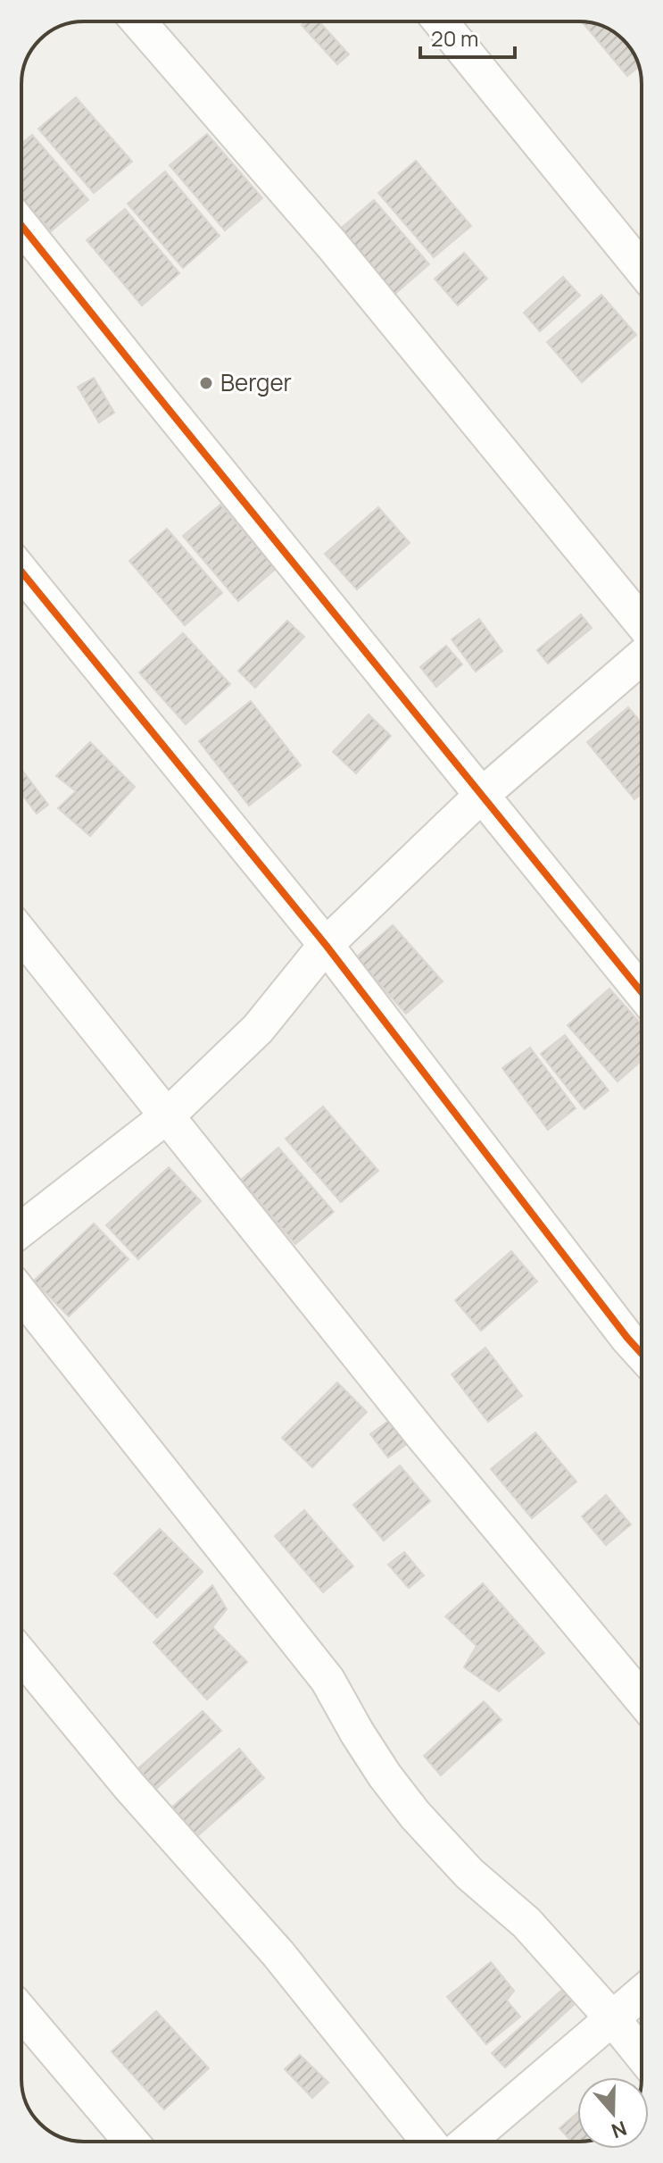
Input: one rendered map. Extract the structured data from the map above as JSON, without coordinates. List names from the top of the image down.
{
  "places": ["Berger"],
  "scale_bar": "20 m",
  "north": "bottom"
}
